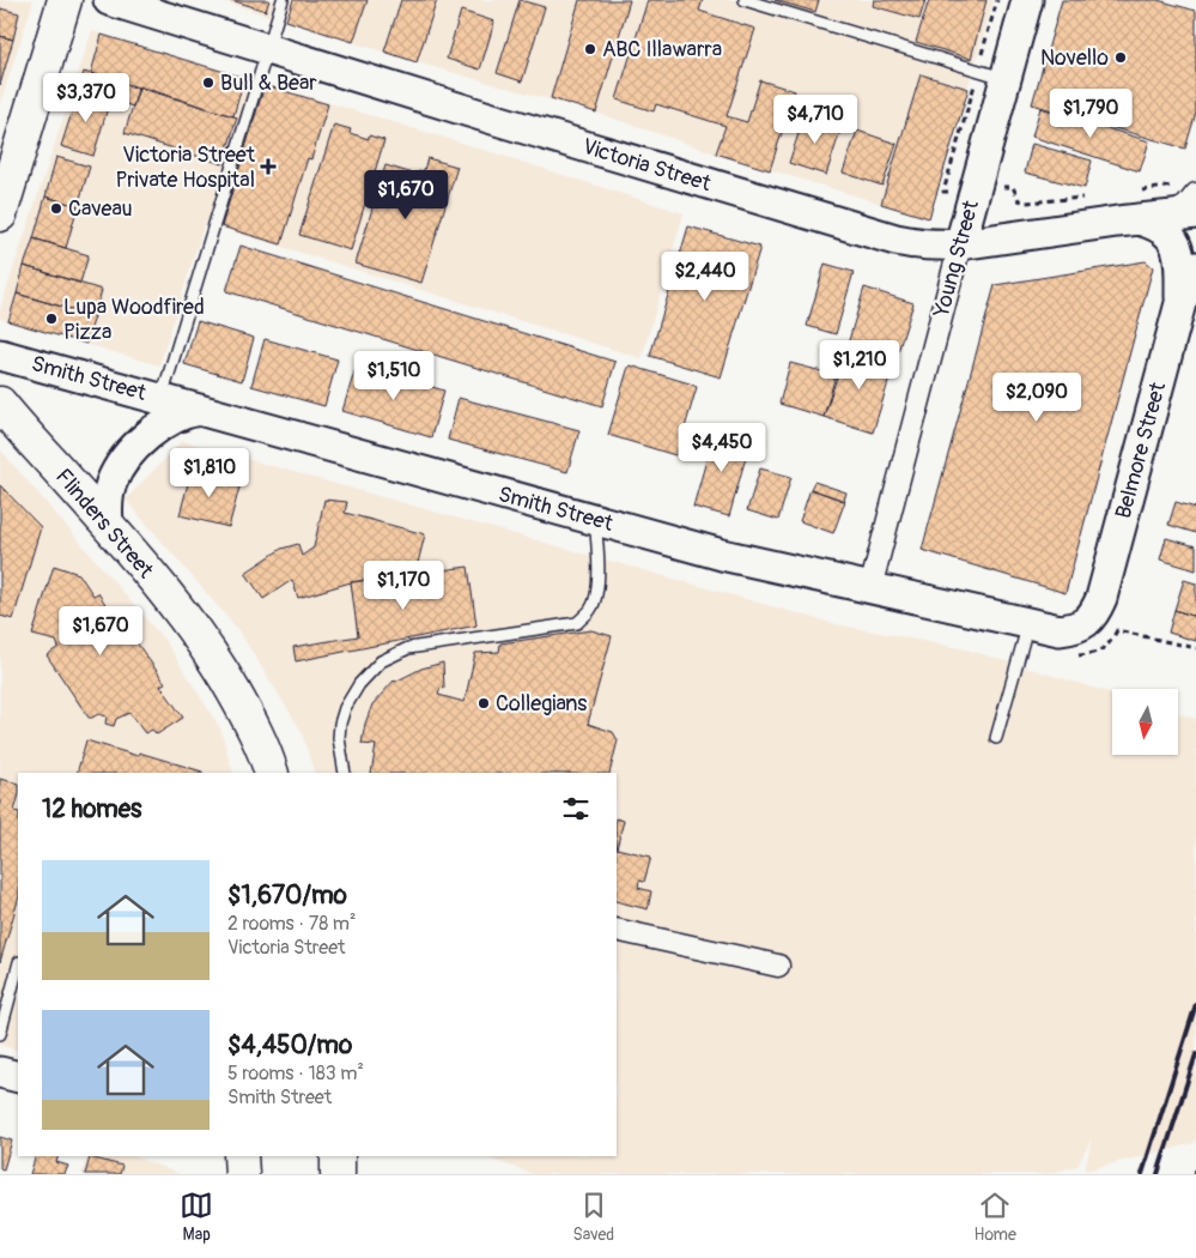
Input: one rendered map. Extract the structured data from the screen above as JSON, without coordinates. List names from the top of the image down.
{
  "streets": {
    "main road": ["Flinders Street"],
    "street": [
      "Victoria Street",
      "Young Street",
      "Smith Street",
      "Belmore Street"
    ]
  },
  "crossings": [
    ["Victoria Street", "Young Street"],
    ["Victoria Street", "Belmore Street"],
    ["Young Street", "Smith Street"],
    ["Smith Street", "Belmore Street"]
  ],
  "places": {
    "other": [
      "ABC Illawarra",
      "Novello",
      "Bull & Bear",
      "Caveau",
      "Lupa Woodfired Pizza",
      "Collegians"
    ],
    "health": ["Victoria Street Private Hospital"]
  },
  "north": "bottom",
  "page": {
    "price": [
      "$3,370",
      "$1,790",
      "$4,710",
      "$1,670",
      "$2,440",
      "$1,210",
      "$1,510",
      "$2,090",
      "$4,450",
      "$1,810",
      "$1,170",
      "$1,670"
    ],
    "heading": "12 homes",
    "list": [
      {
        "name": "$1,670/mo",
        "note": "2 rooms · 78 m² · Victoria Street"
      },
      {
        "name": "$4,450/mo",
        "note": "5 rooms · 183 m² · Smith Street"
      }
    ],
    "tabs": ["Map", "Saved", "Home"]
  }
}
